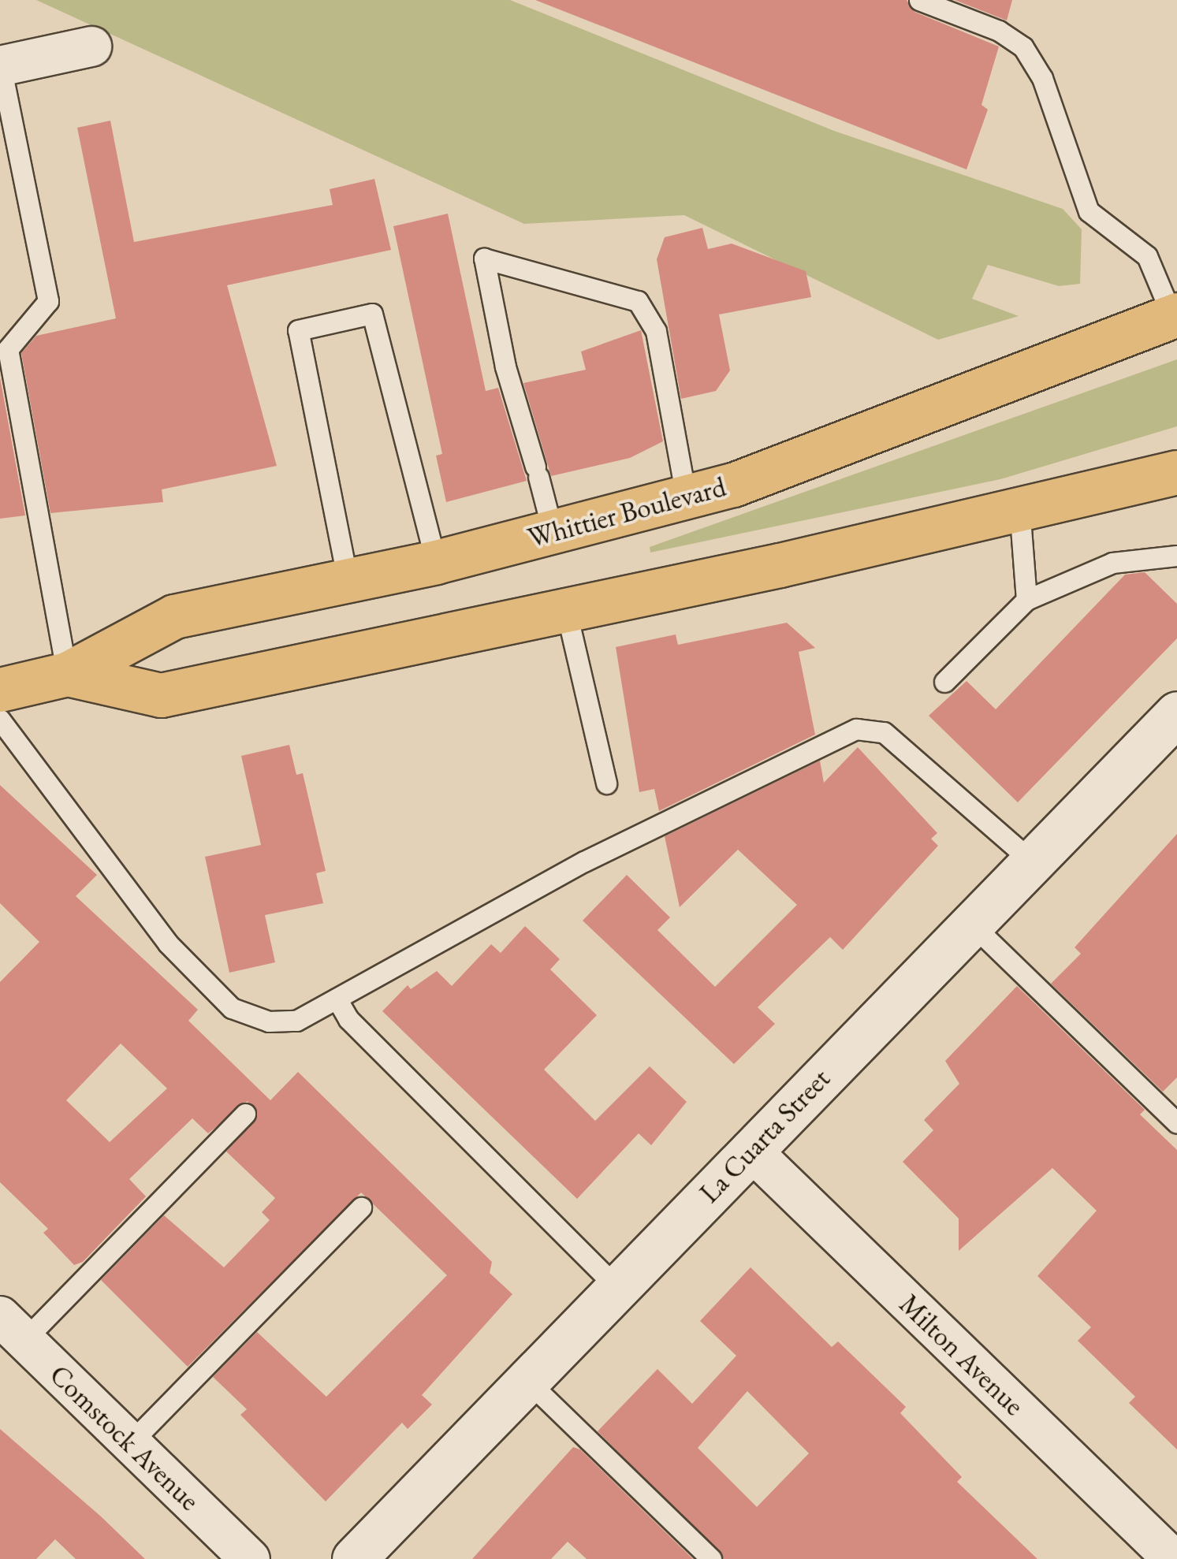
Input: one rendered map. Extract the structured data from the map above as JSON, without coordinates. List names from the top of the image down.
{
  "streets": {
    "main road": ["Whittier Boulevard"],
    "street": ["La Cuarta Street", "Milton Avenue", "Comstock Avenue"]
  },
  "crossings": [
    ["La Cuarta Street", "Milton Avenue"]
  ]
}
